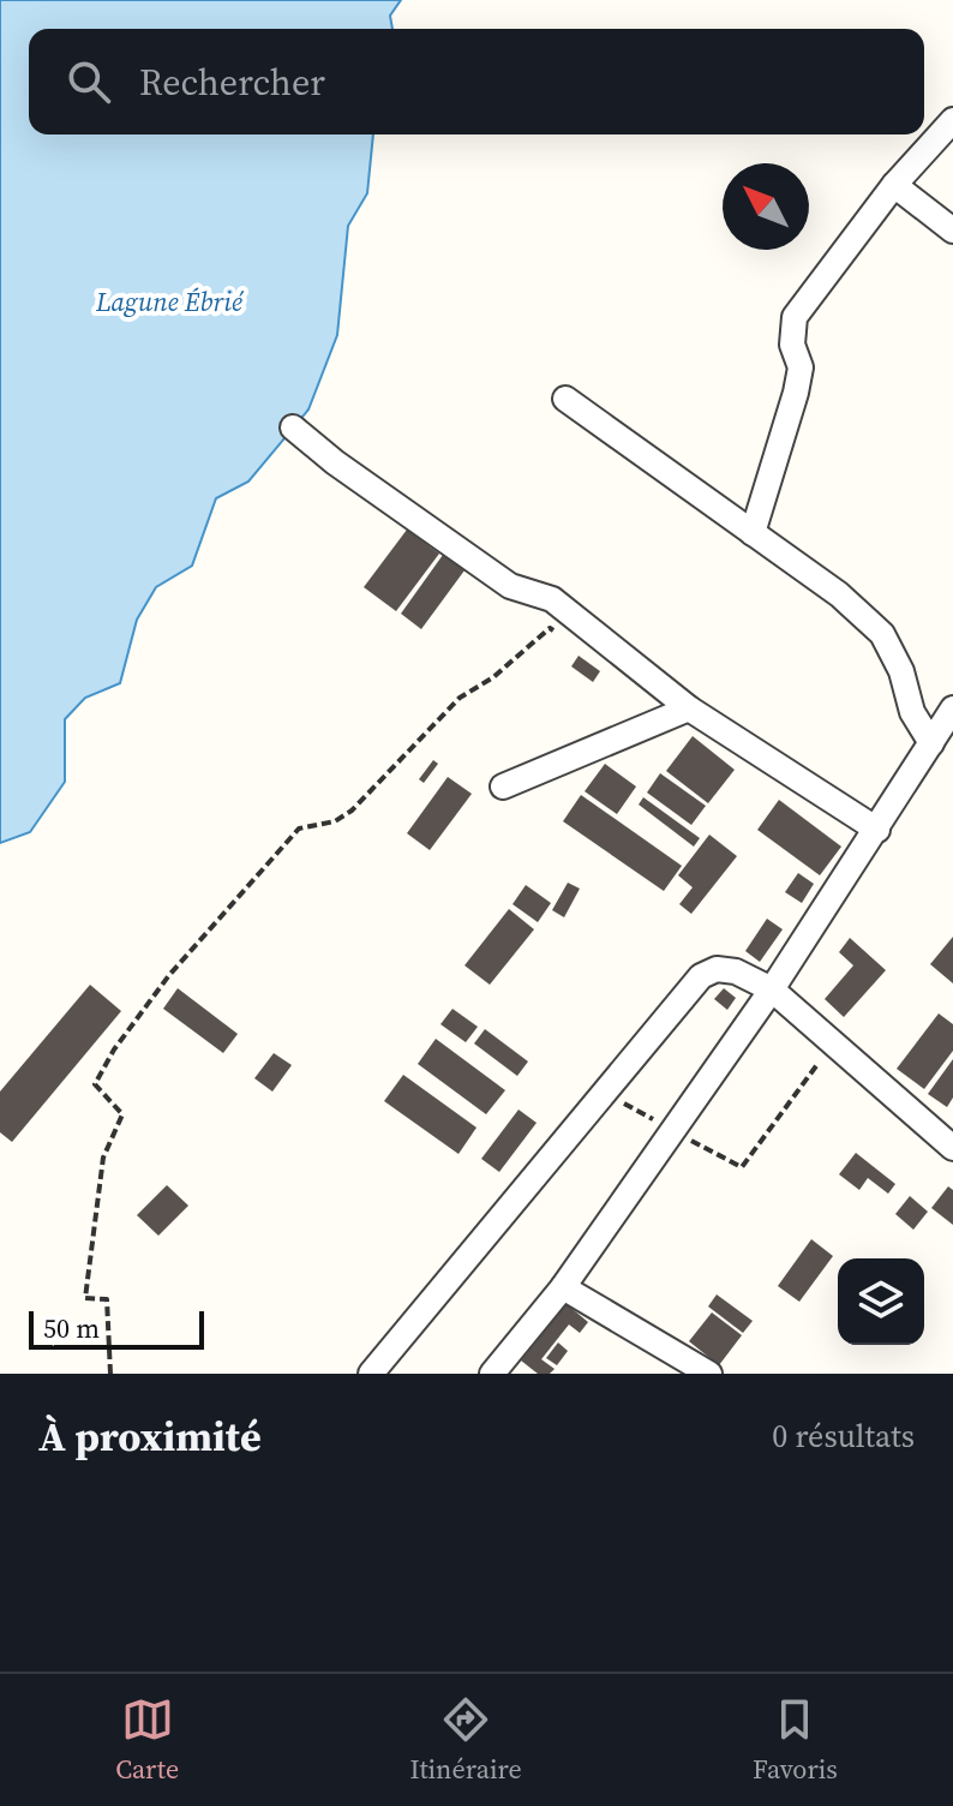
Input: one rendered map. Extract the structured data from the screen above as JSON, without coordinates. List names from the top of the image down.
{
  "water": ["Lagune Ébrié"],
  "scale_bar": "50 m",
  "north": "top left",
  "page": {
    "search": "Rechercher",
    "scale": "50 m",
    "heading": ["À proximité", "0 résultats"],
    "nav": ["Carte", "Itinéraire", "Favoris"]
  }
}
